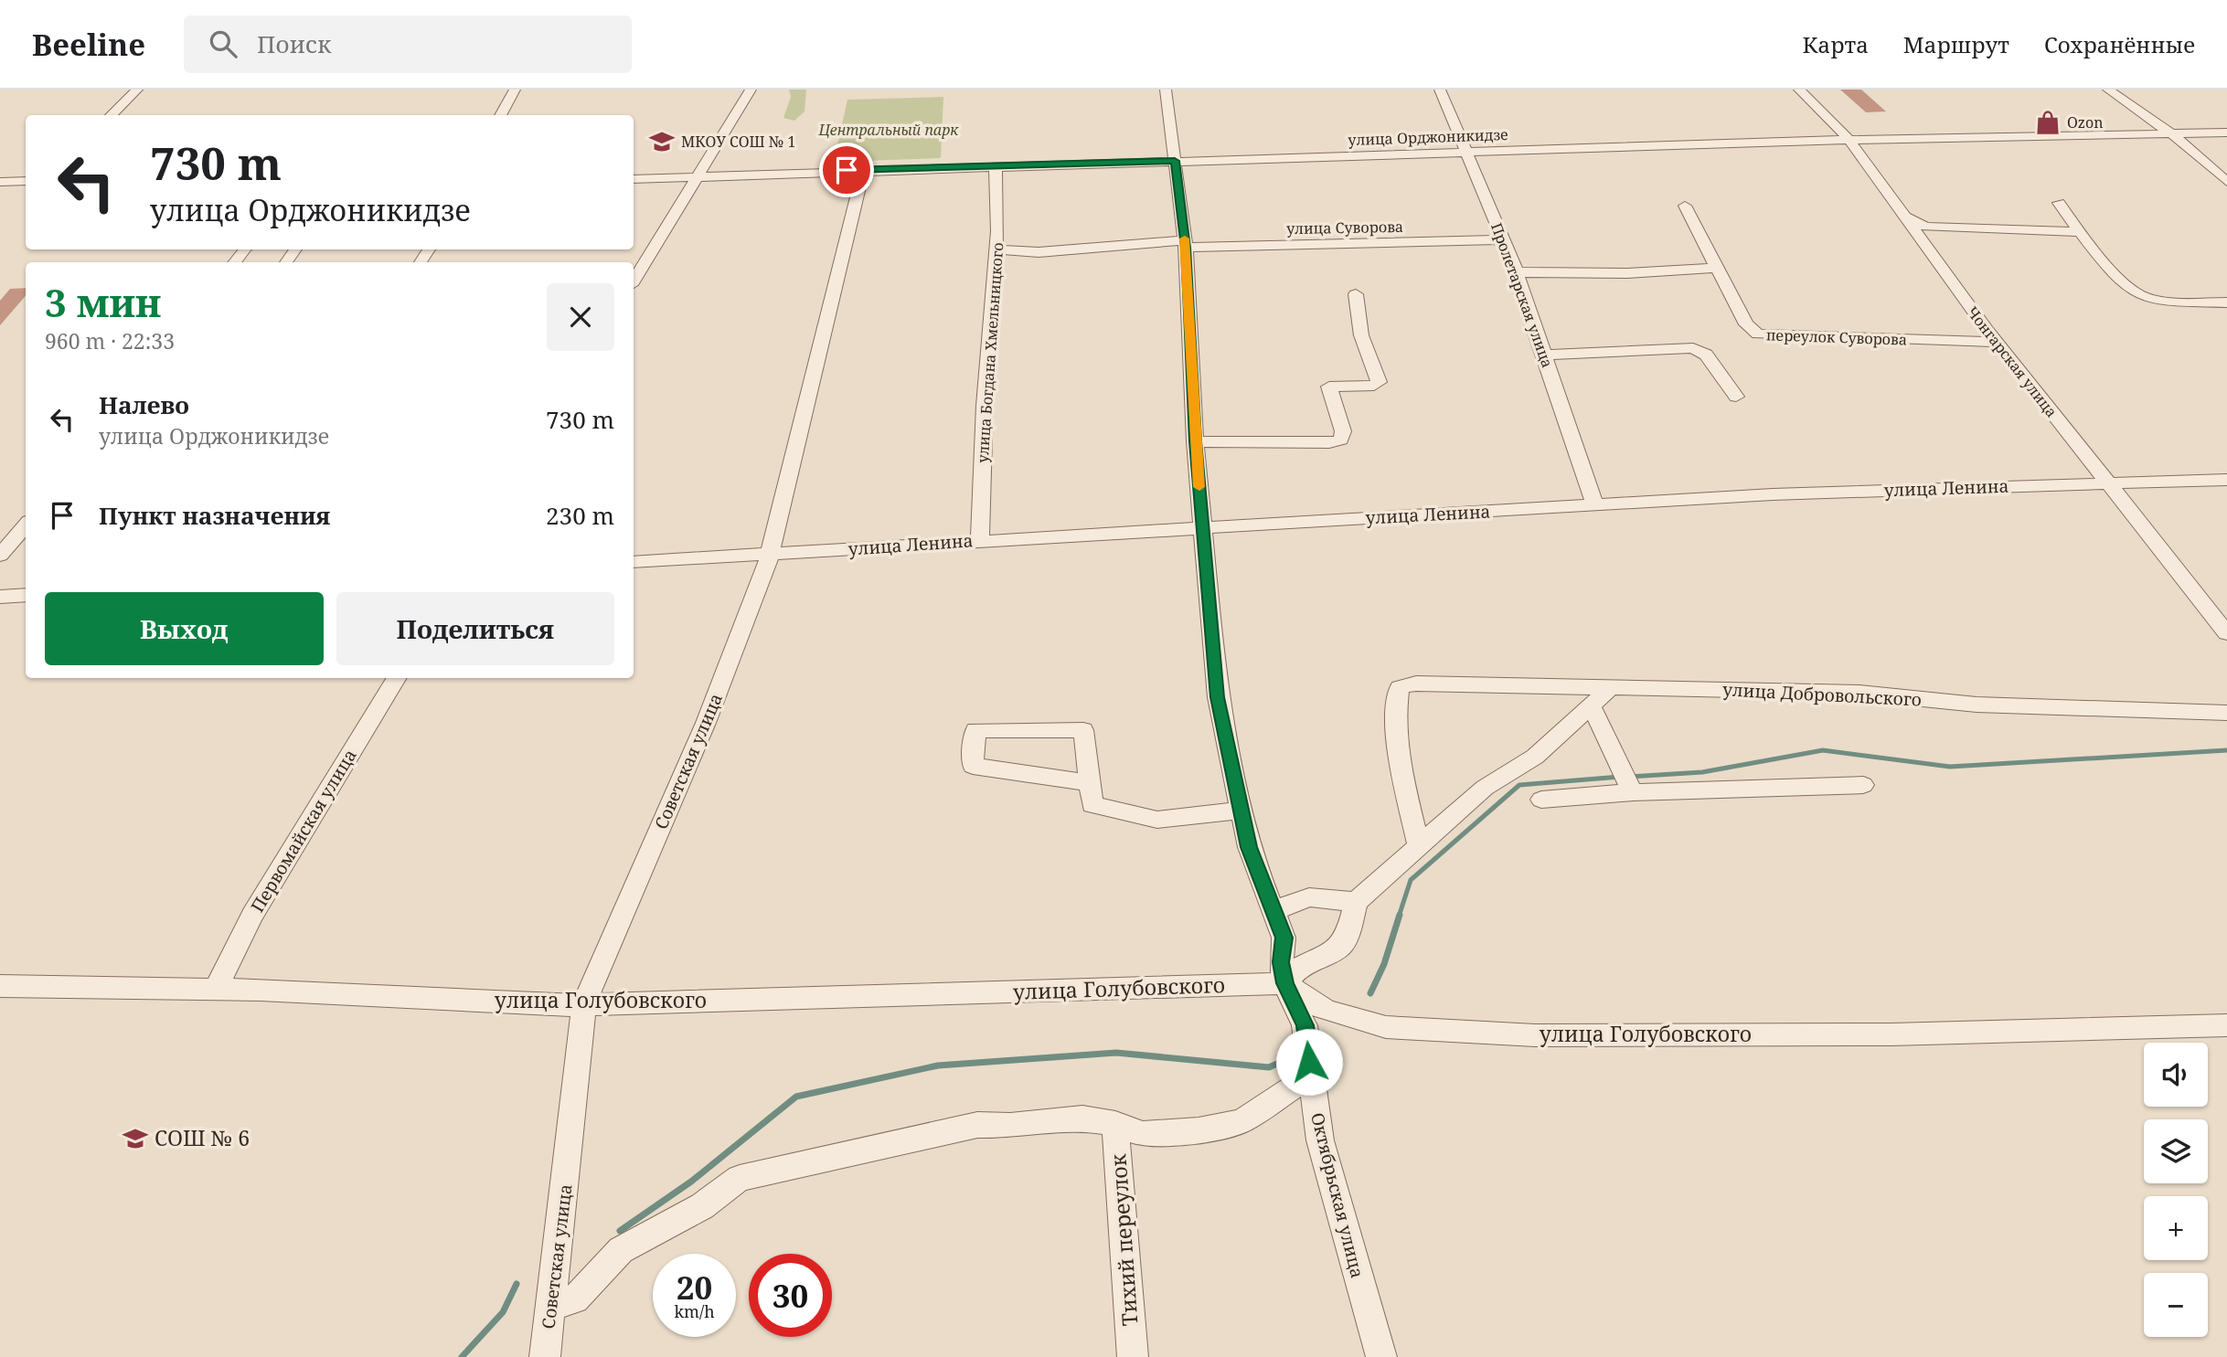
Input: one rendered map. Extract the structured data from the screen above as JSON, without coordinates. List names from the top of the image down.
{
  "streets": {
    "street": [
      "улица Орджоникидзе",
      "улица Суворова",
      "Пролетарская улица",
      "переулок Суворова",
      "улица Богдана Хмельницкого",
      "Чонгарская улица",
      "улица Ленина",
      "улица Добровольского",
      "Советская улица",
      "Первомайская улица",
      "улица Голубовского",
      "Октябрьская улица",
      "Тихий переулок"
    ]
  },
  "crossings": [
    ["улица Орджоникидзе", "Пролетарская улица"],
    ["улица Орджоникидзе", "улица Богдана Хмельницкого"],
    ["улица Орджоникидзе", "Чонгарская улица"],
    ["улица Орджоникидзе", "Советская улица"],
    ["улица Орджоникидзе", "Октябрьская улица"],
    ["улица Суворова", "Пролетарская улица"],
    ["улица Суворова", "улица Богдана Хмельницкого"],
    ["улица Суворова", "Октябрьская улица"],
    ["Пролетарская улица", "улица Ленина"],
    ["переулок Суворова", "Чонгарская улица"],
    ["улица Богдана Хмельницкого", "улица Ленина"],
    ["Чонгарская улица", "улица Ленина"],
    ["улица Ленина", "Советская улица"],
    ["улица Ленина", "Октябрьская улица"],
    ["Советская улица", "улица Голубовского"],
    ["Первомайская улица", "улица Голубовского"],
    ["улица Голубовского", "Октябрьская улица"]
  ],
  "parks": ["Центральный парк"],
  "places": {
    "shop": ["Ozon"],
    "school or university": ["МКОУ СОШ № 1", "СОШ № 6"]
  },
  "page": {
    "header": "Beeline",
    "search": "Поиск",
    "nav": ["Карта", "Маршрут", "Сохранённые"],
    "turn": ["730 m", "улица Орджоникидзе"],
    "heading": ["3 мин", "960 m · 22:33"],
    "list": [
      {
        "name": "Налево",
        "note": "улица Орджоникидзе",
        "value": "730 m"
      },
      {
        "name": "Пункт назначения",
        "value": "230 m"
      }
    ],
    "buttons": ["Выход", "Поделиться"],
    "map_buttons": ["+", "−"],
    "speed": "20 km/h",
    "limit": "30"
  }
}
